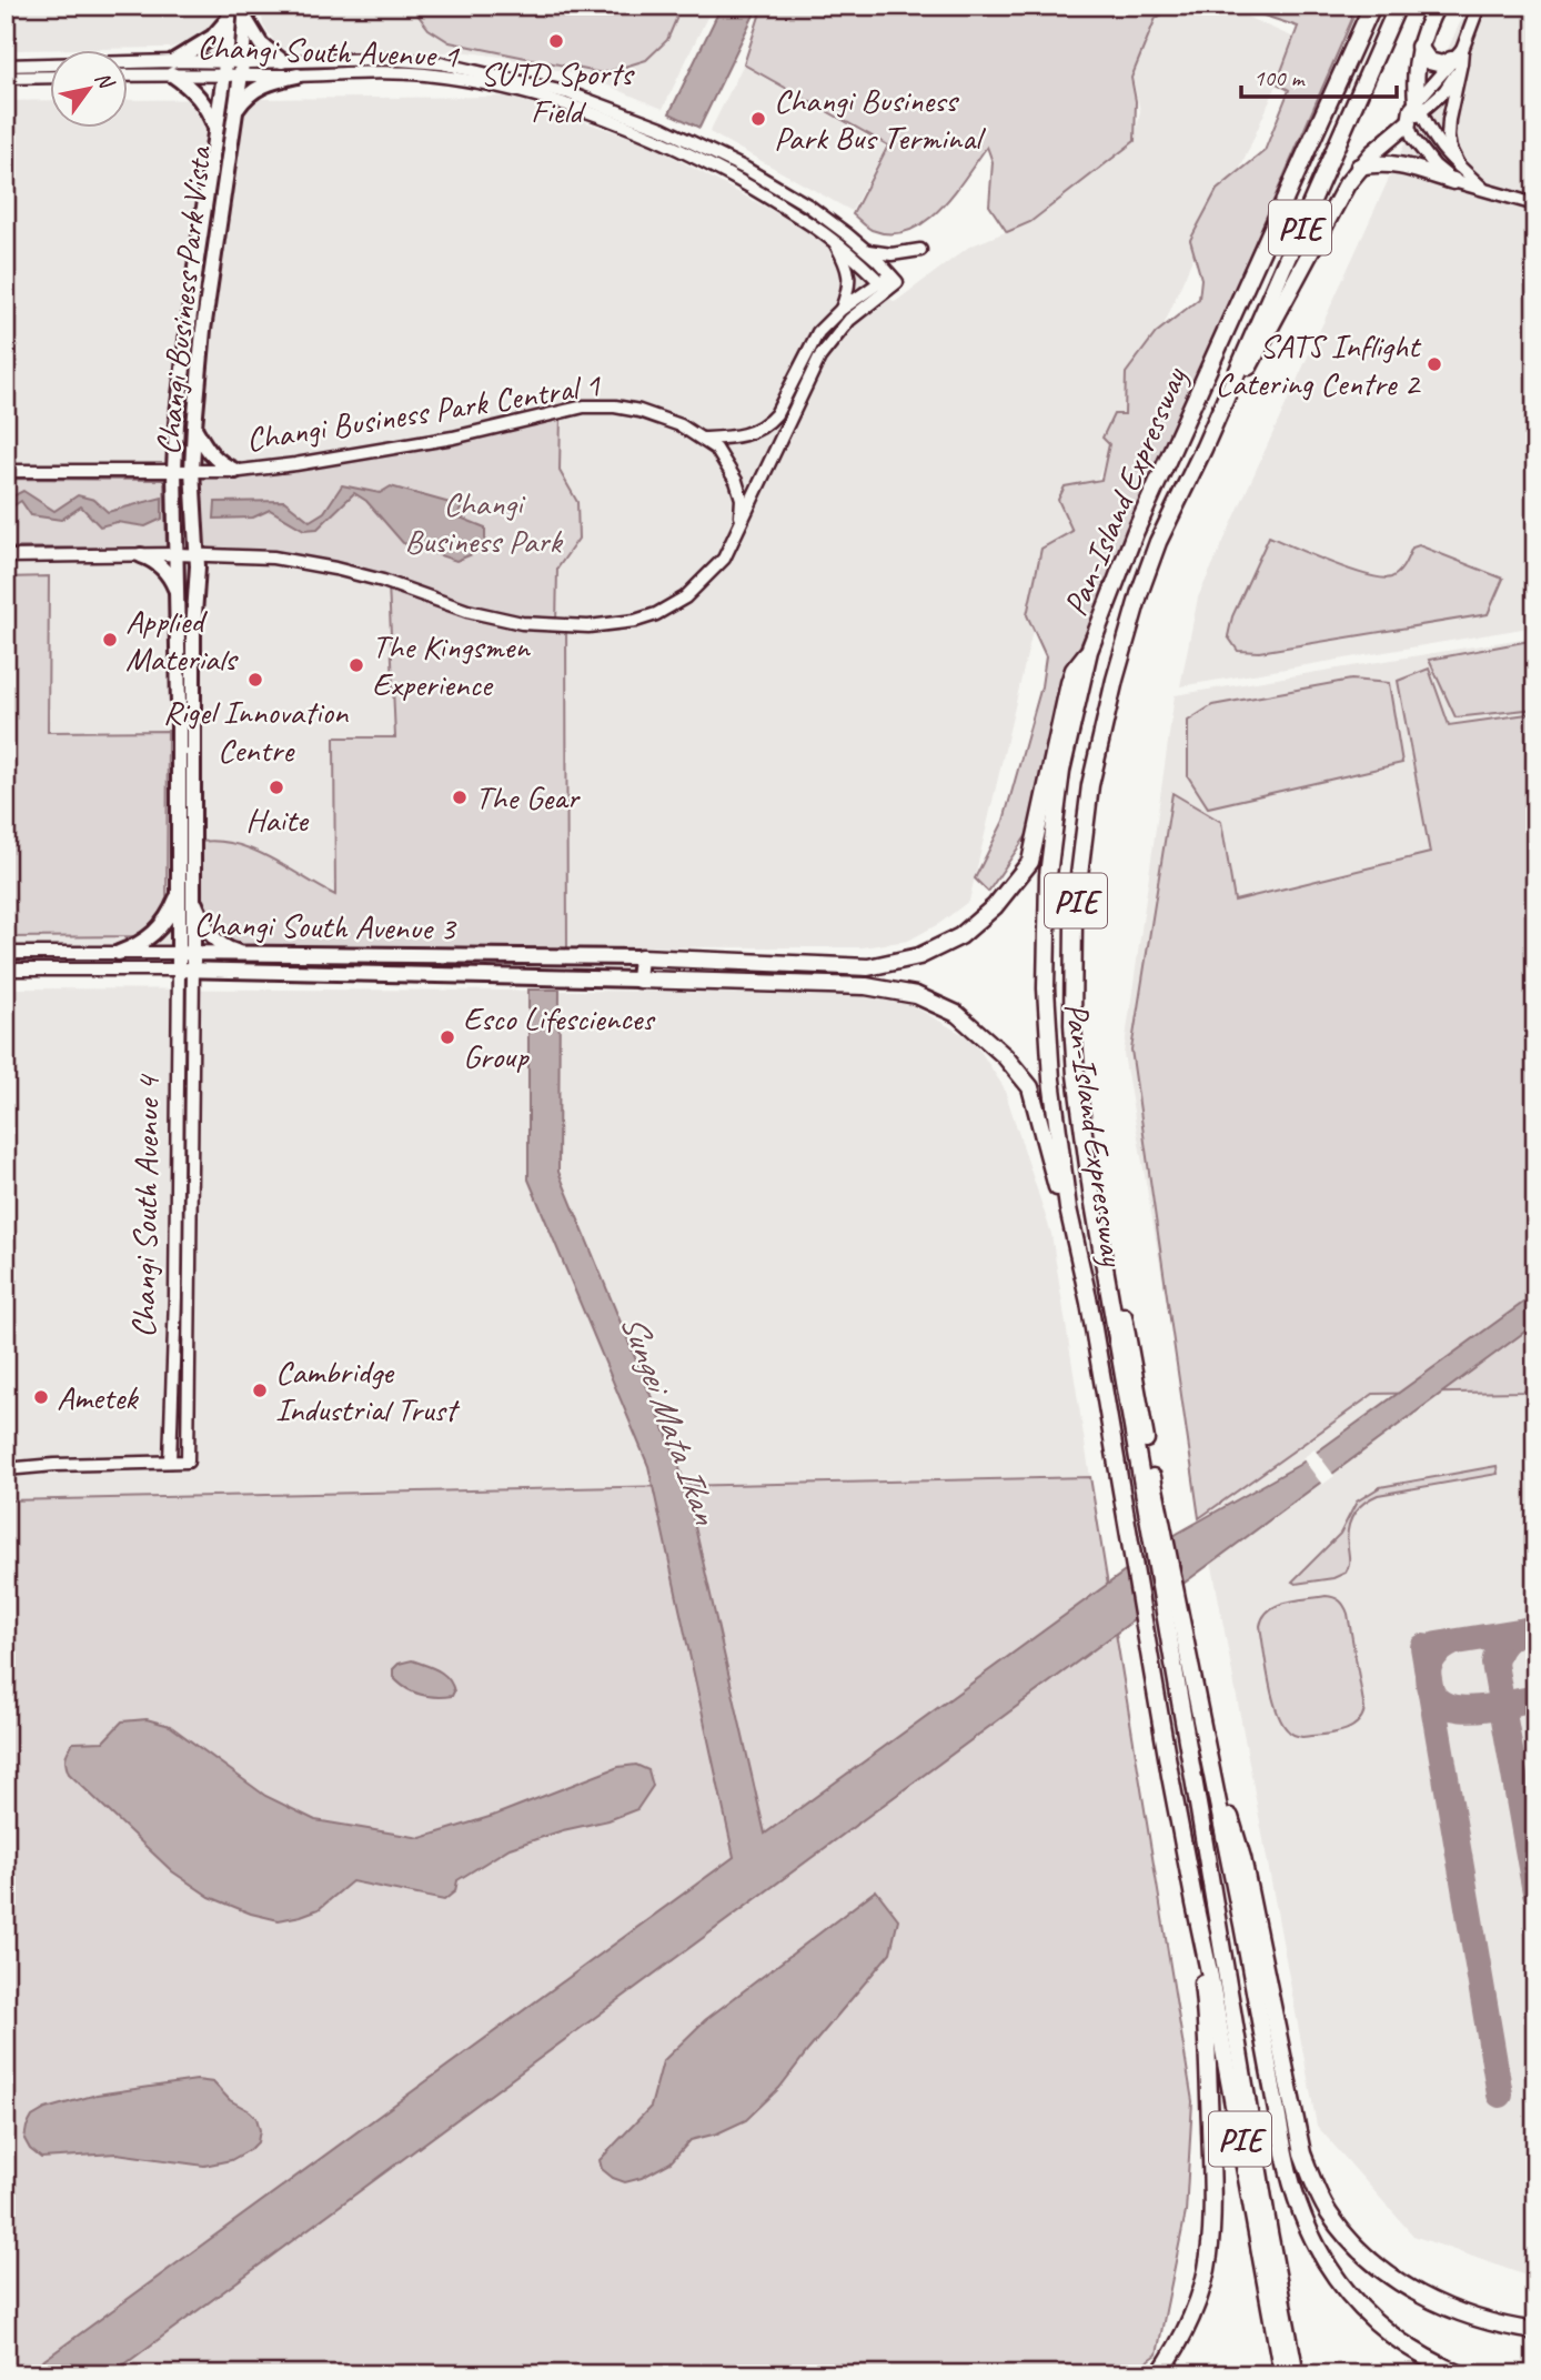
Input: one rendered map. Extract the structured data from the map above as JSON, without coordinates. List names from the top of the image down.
{
  "streets": {
    "highway": ["PIE", "Pan-Island Expressway"],
    "main road": ["Changi Business Park Vista", "Changi South Avenue 3", "Changi South Avenue 4"],
    "street": ["Changi South Avenue 1", "Changi Business Park Central 1"]
  },
  "crossings": [
    ["Changi South Avenue 1", "Changi Business Park Vista"],
    ["PIE", "Pan-Island Expressway"],
    ["Changi Business Park Vista", "Changi Business Park Central 1"],
    ["Changi Business Park Vista", "Changi South Avenue 3"],
    ["Changi Business Park Vista", "Changi South Avenue 4"],
    ["Changi South Avenue 3", "Changi South Avenue 4"]
  ],
  "water": ["Sungei Mata Ikan"],
  "parks": ["Changi Business Park"],
  "places": [
    "SUTD Sports Field",
    "Changi Business Park Bus Terminal",
    "SATS Inflight Catering Centre 2",
    "Applied Materials",
    "The Kingsmen Experience",
    "Rigel Innovation Centre",
    "Haite",
    "The Gear",
    "Esco Lifesciences Group",
    "Cambridge Industrial Trust",
    "Ametek"
  ],
  "scale_bar": "100 m",
  "north": "top right"
}
